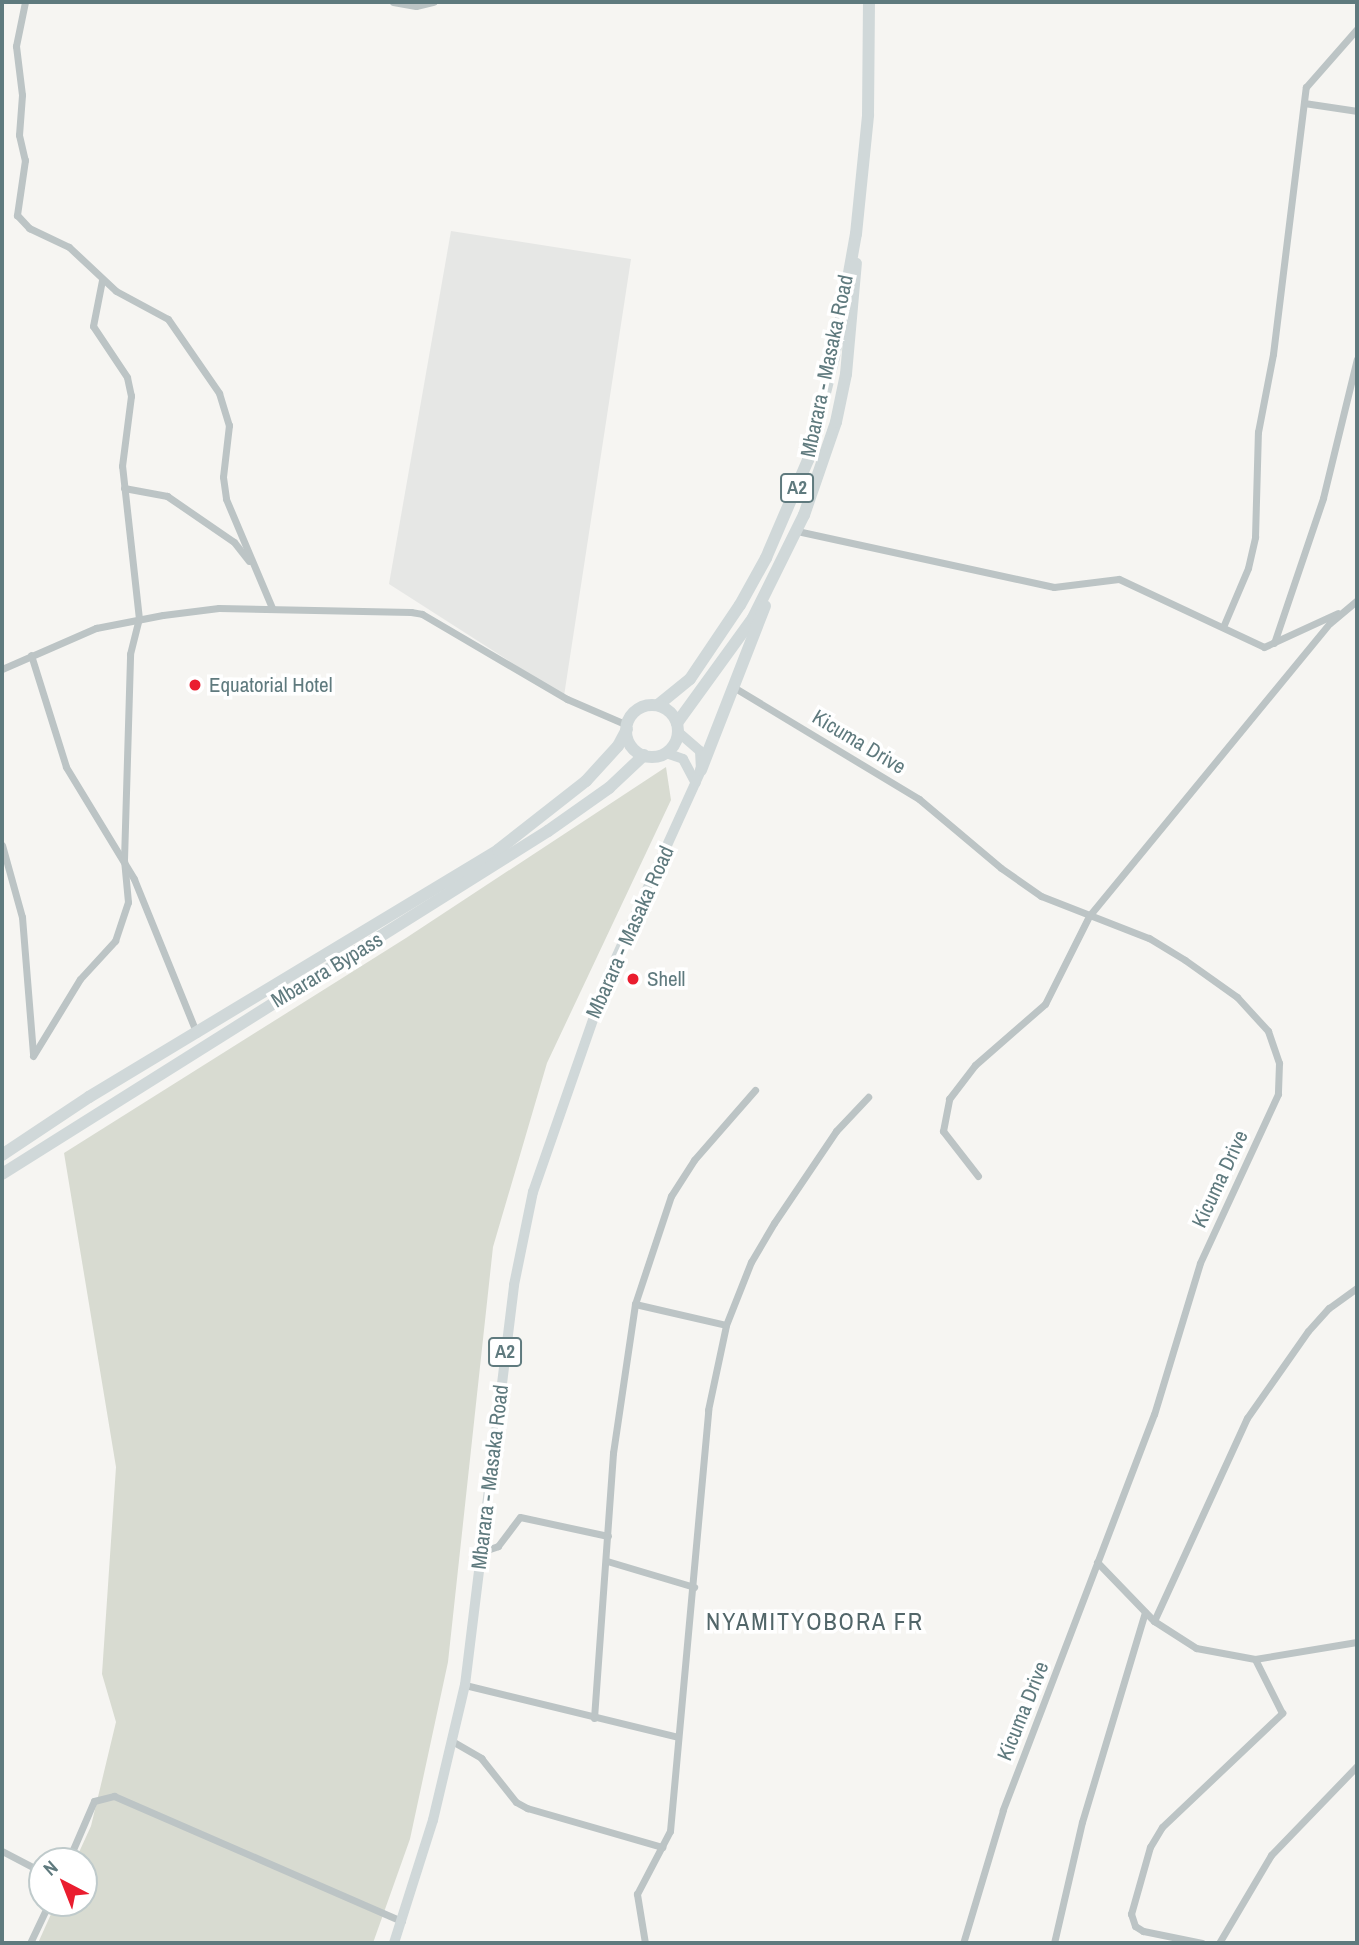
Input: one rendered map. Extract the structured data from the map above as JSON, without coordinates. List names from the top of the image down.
{
  "streets": {
    "highway": ["Mbarara - Masaka Road", "A2", "Mbarara Bypass"],
    "street": ["Kicuma Drive"]
  },
  "crossings": [
    ["Mbarara - Masaka Road", "A2"],
    ["Mbarara - Masaka Road", "Mbarara Bypass"],
    ["A2", "Kicuma Drive"],
    ["A2", "Mbarara Bypass"]
  ],
  "districts": ["NYAMITYOBORA FR"],
  "places": ["Equatorial Hotel", "Shell"],
  "north": "top left"
}
